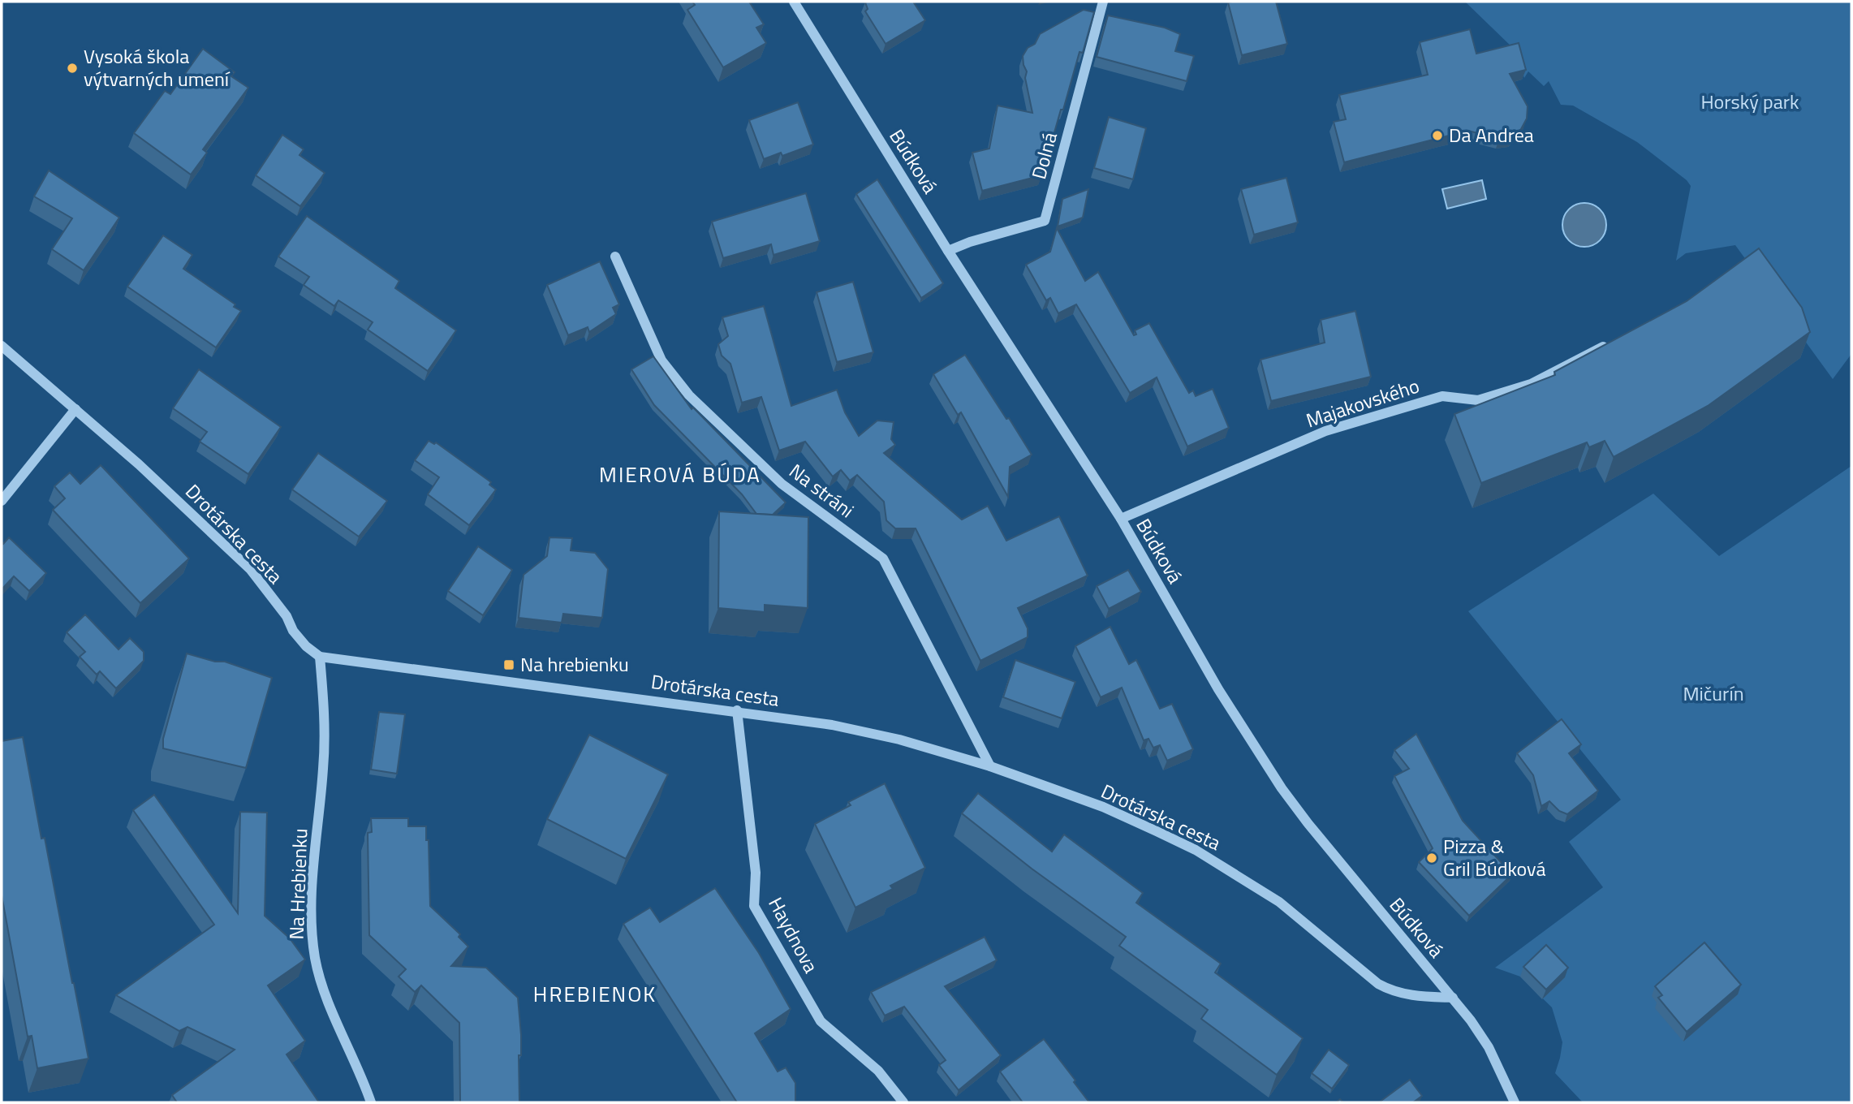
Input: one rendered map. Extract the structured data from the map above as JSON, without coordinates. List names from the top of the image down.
{
  "streets": {
    "street": [
      "Dolná",
      "Búdková",
      "Majakovského",
      "Na stráni",
      "Drotárska cesta",
      "Na Hrebienku",
      "Haydnova"
    ]
  },
  "crossings": [
    ["Dolná", "Búdková"],
    ["Búdková", "Majakovského"],
    ["Búdková", "Drotárska cesta"],
    ["Na stráni", "Drotárska cesta"],
    ["Drotárska cesta", "Na Hrebienku"],
    ["Drotárska cesta", "Haydnova"]
  ],
  "districts": ["MIEROVÁ BÚDA", "HREBIENOK"],
  "parks": ["Horský park", "Mičurín"],
  "places": {
    "other": ["Vysoká škola výtvarných umení", "Da Andrea", "Pizza & Gril Búdková"],
    "transit": ["Na hrebienku"]
  }
}
